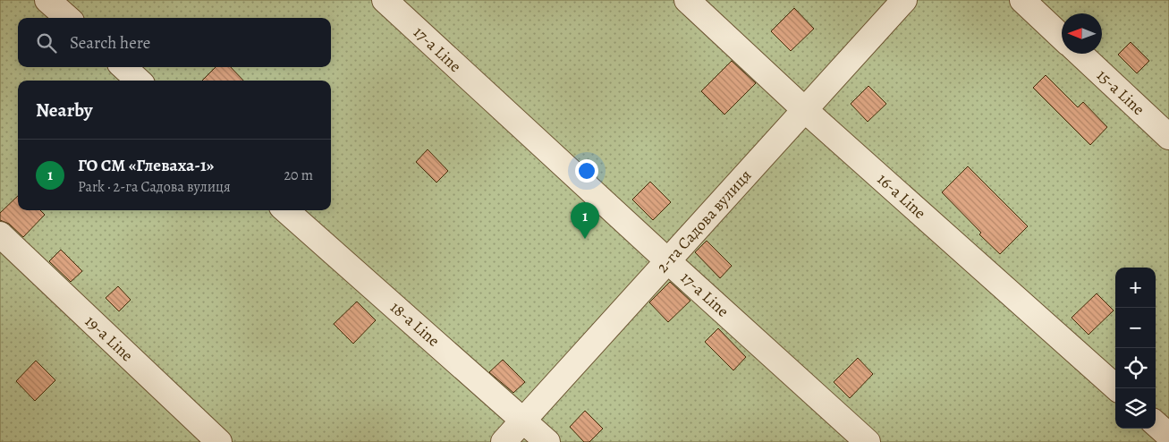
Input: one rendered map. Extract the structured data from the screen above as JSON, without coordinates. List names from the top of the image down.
{
  "streets": {
    "street": [
      "17-a Line",
      "15-a Line",
      "16-a Line",
      "2-га Садова вулиця",
      "18-a Line",
      "19-a Line"
    ]
  },
  "crossings": [
    ["17-a Line", "2-га Садова вулиця"],
    ["16-a Line", "2-га Садова вулиця"],
    ["2-га Садова вулиця", "18-a Line"]
  ],
  "north": "left",
  "page": {
    "search": "Search here",
    "heading": "Nearby",
    "list": [
      {
        "mark": "1",
        "name": "ГО СМ «Глеваха-1»",
        "note": "Park · 2-га Садова вулиця",
        "value": "20 m"
      }
    ],
    "pins": "1",
    "map_buttons": ["+", "−"]
  }
}
